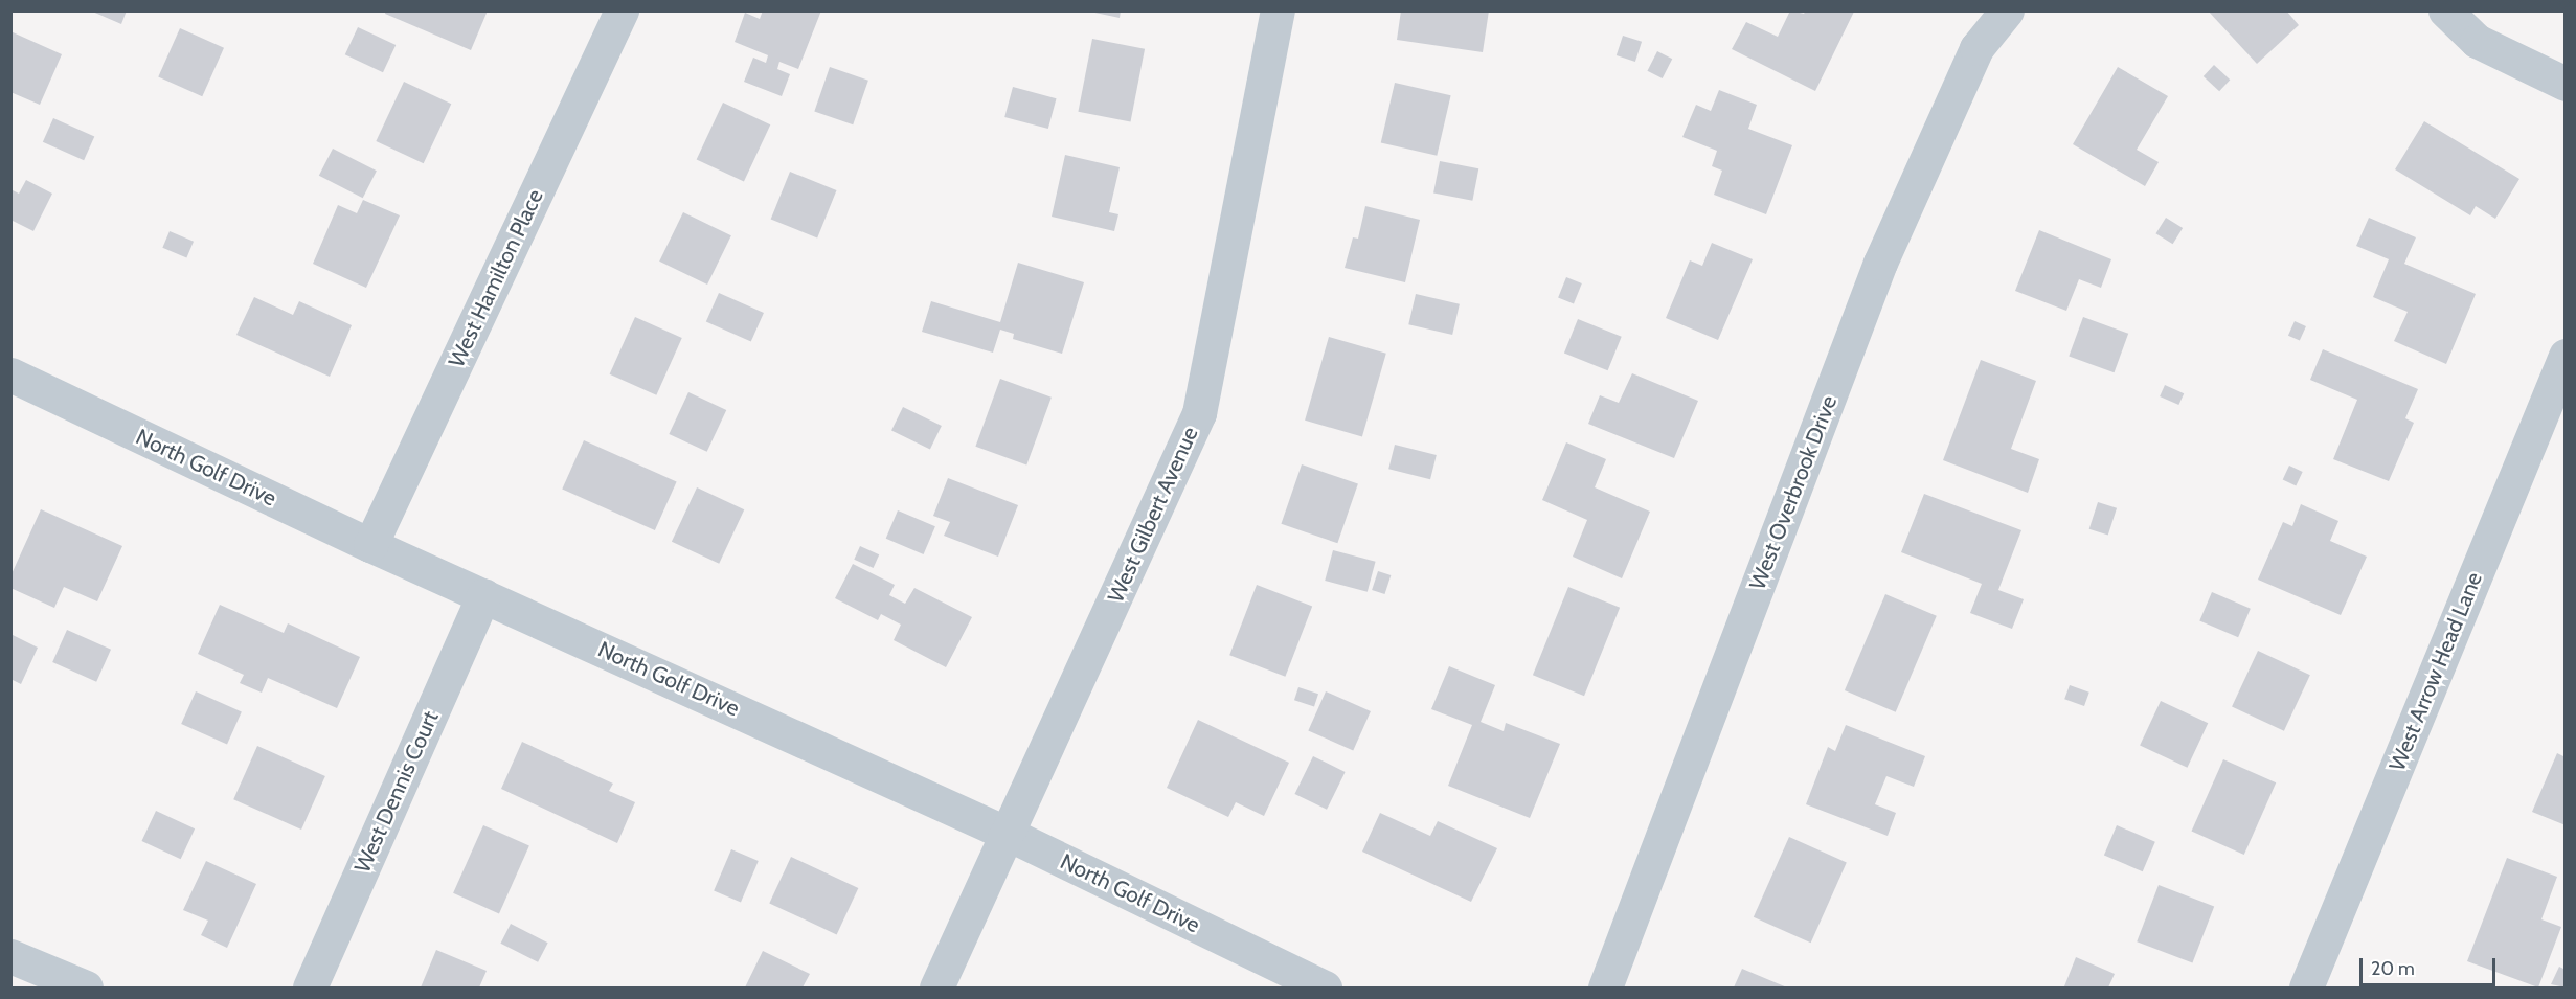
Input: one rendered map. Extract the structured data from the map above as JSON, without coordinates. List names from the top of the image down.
{
  "streets": {
    "street": [
      "West Hamilton Place",
      "North Golf Drive",
      "West Overbrook Drive",
      "West Gilbert Avenue",
      "West Arrow Head Lane",
      "West Dennis Court"
    ]
  },
  "crossings": [
    ["West Hamilton Place", "North Golf Drive"],
    ["North Golf Drive", "West Gilbert Avenue"],
    ["North Golf Drive", "West Dennis Court"]
  ],
  "scale_bar": "20 m"
}
